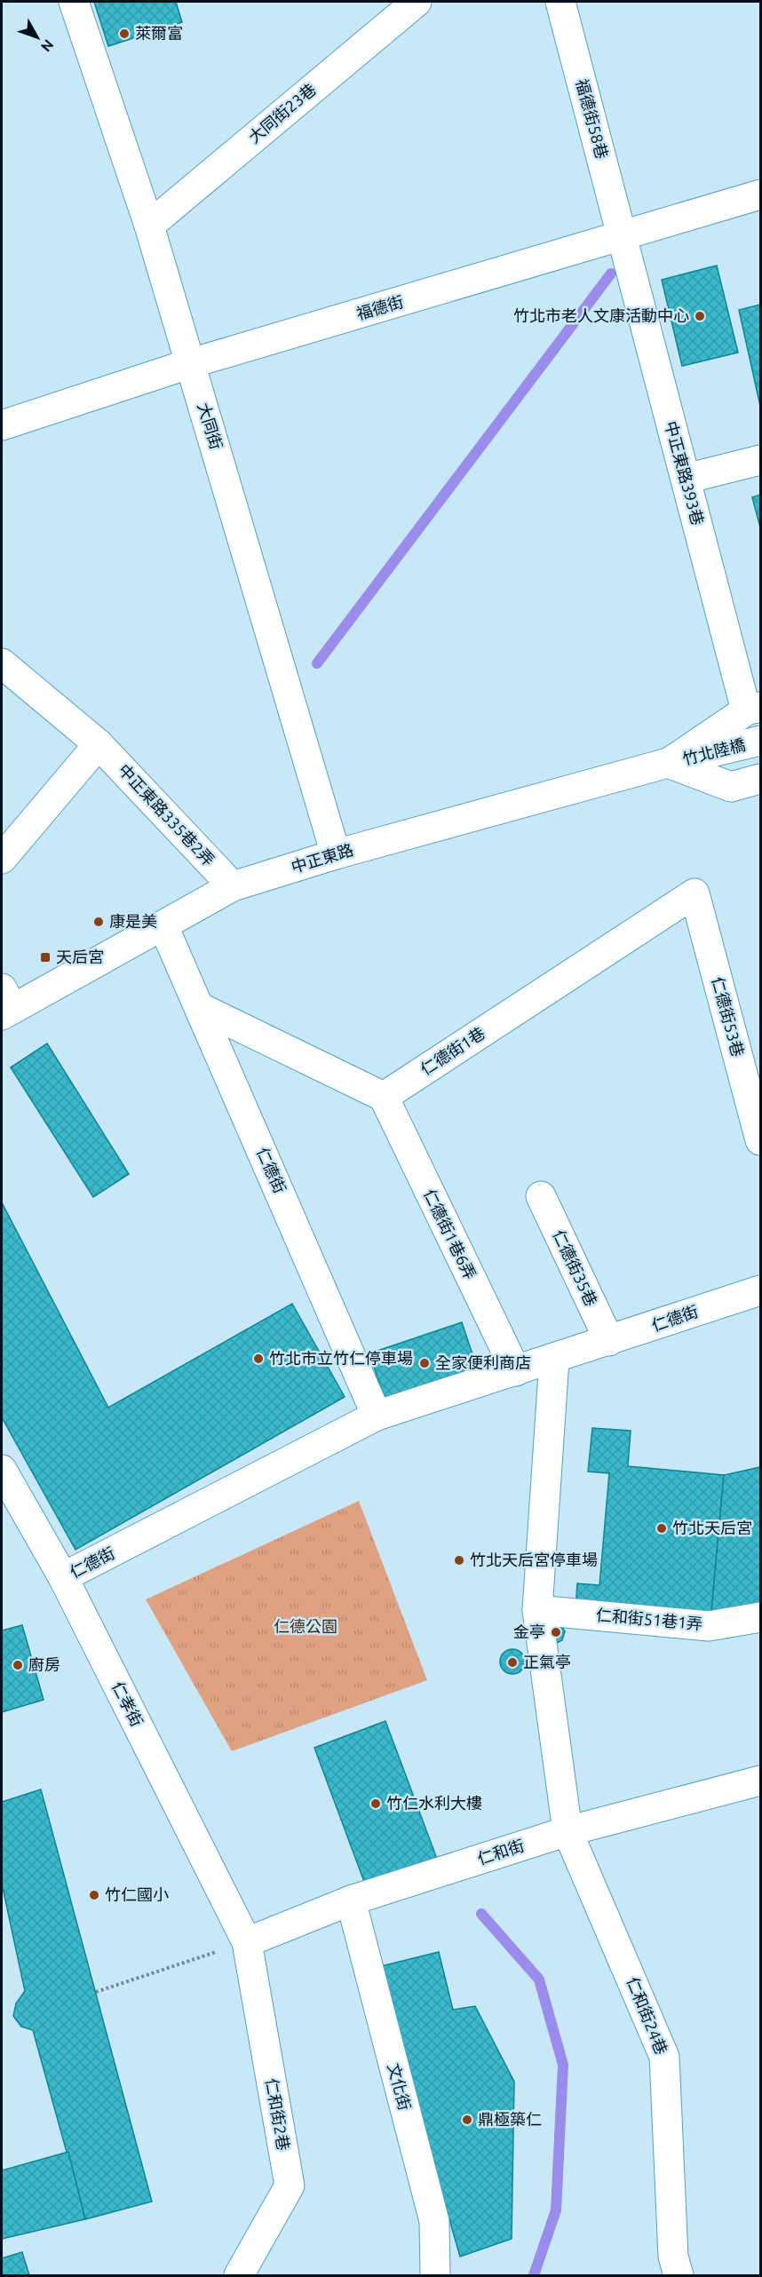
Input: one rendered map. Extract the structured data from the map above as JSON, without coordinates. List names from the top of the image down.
{
  "streets": {
    "street": [
      "大同街23巷",
      "福德街58巷",
      "福德街",
      "大同街",
      "中正東路393巷",
      "竹北陸橋",
      "中正東路335巷2弄",
      "中正東路",
      "仁德街53巷",
      "仁德街1巷",
      "仁德街",
      "仁德街1巷6弄",
      "仁德街35巷",
      "仁和街51巷1弄",
      "仁孝街",
      "仁和街",
      "仁和街24巷",
      "文化街",
      "仁和街2巷"
    ]
  },
  "crossings": [
    ["大同街23巷", "大同街"],
    ["福德街58巷", "福德街"],
    ["福德街58巷", "中正東路393巷"],
    ["福德街", "大同街"],
    ["福德街", "中正東路393巷"],
    ["大同街", "中正東路"],
    ["中正東路393巷", "中正東路"],
    ["竹北陸橋", "中正東路"],
    ["中正東路335巷2弄", "中正東路"],
    ["中正東路", "仁德街"],
    ["仁德街53巷", "仁德街1巷"],
    ["仁德街1巷", "仁德街1巷6弄"],
    ["仁德街", "仁德街1巷6弄"],
    ["仁德街", "仁德街35巷"],
    ["仁德街", "仁孝街"],
    ["仁德街", "仁和街24巷"],
    ["仁和街51巷1弄", "仁和街24巷"],
    ["仁孝街", "仁和街"],
    ["仁孝街", "仁和街2巷"],
    ["仁和街", "仁和街24巷"],
    ["仁和街", "文化街"],
    ["仁和街", "仁和街2巷"]
  ],
  "parks": ["仁德公園"],
  "places": {
    "other": [
      "萊爾富",
      "竹北市老人文康活動中心",
      "康是美",
      "竹北市立竹仁停車場",
      "全家便利商店",
      "竹北天后宮",
      "竹北天后宮停車場",
      "金亭",
      "正氣亭",
      "廚房",
      "竹仁水利大樓",
      "竹仁國小",
      "鼎極築仁"
    ],
    "transit": ["天后宮"]
  },
  "north": "bottom right"
}
